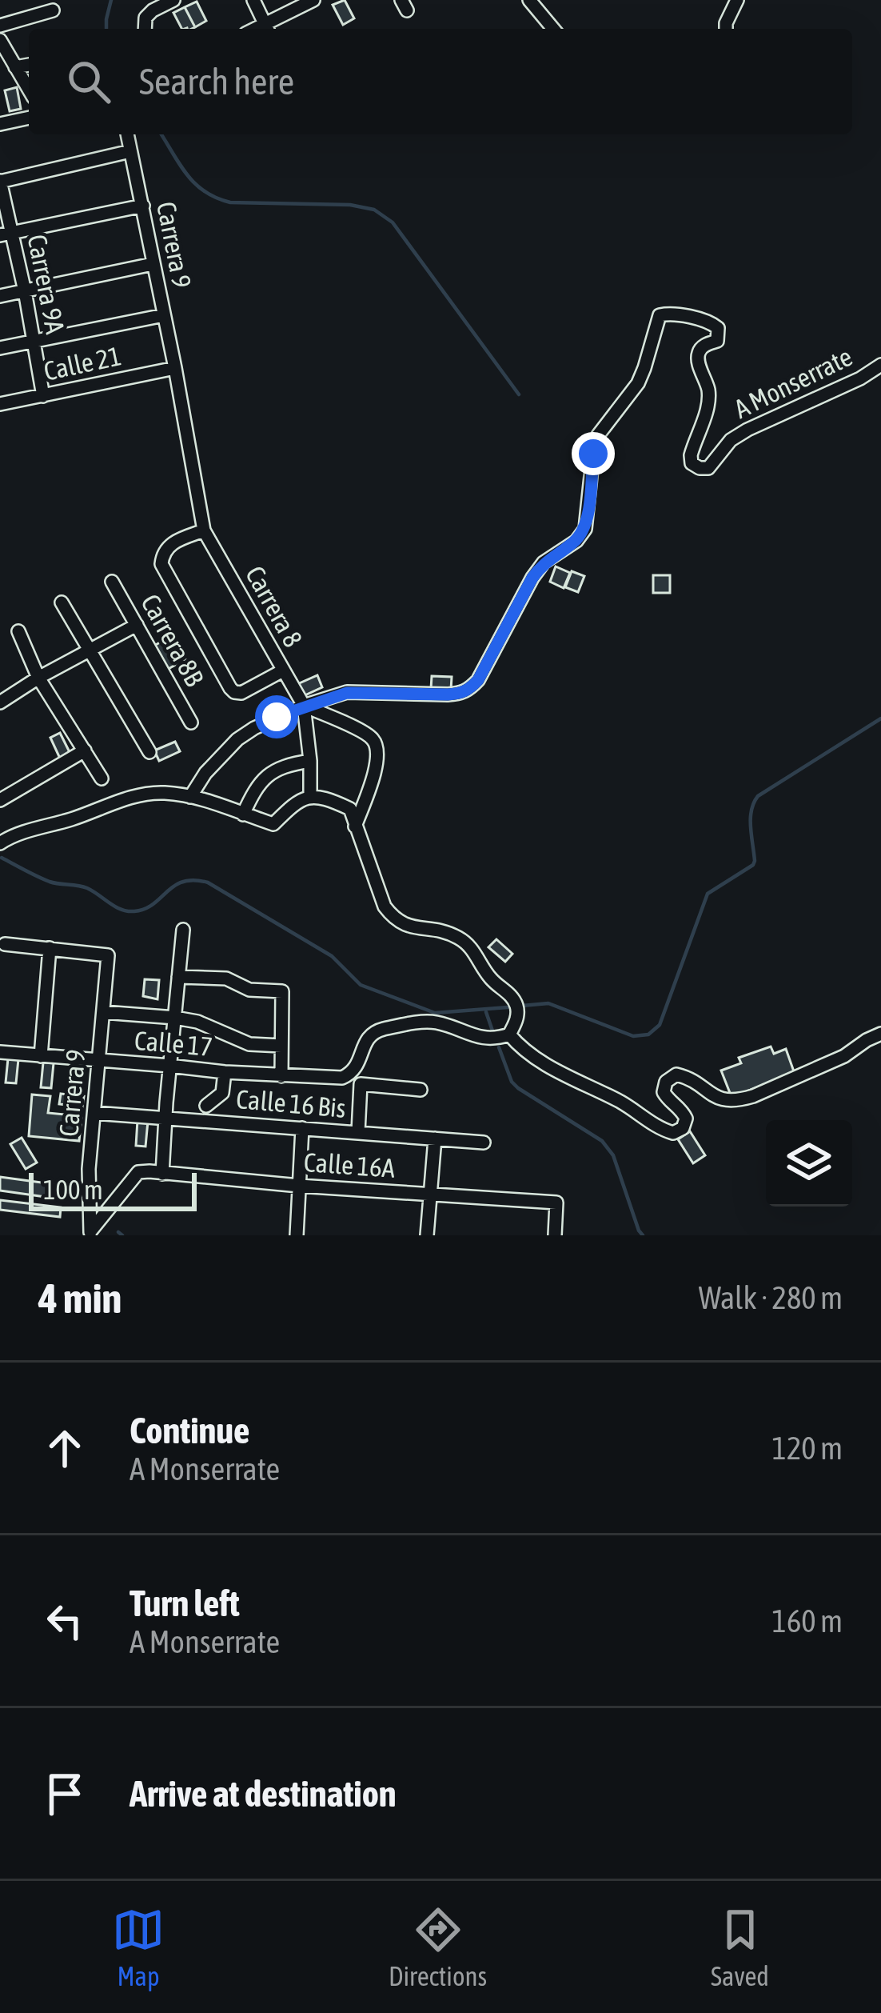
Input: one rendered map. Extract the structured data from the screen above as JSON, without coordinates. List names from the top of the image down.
{
  "streets": {
    "street": [
      "Carrera 9",
      "Carrera 9A",
      "Calle 21",
      "A Monserrate",
      "Carrera 8",
      "Carrera 8B",
      "Calle 17",
      "Calle 16 Bis",
      "Calle 16A"
    ]
  },
  "crossings": [
    ["Carrera 9", "Calle 21"],
    ["Carrera 9", "Carrera 8"],
    ["Carrera 9", "Calle 17"],
    ["Carrera 9", "Calle 16 Bis"],
    ["Carrera 9", "Calle 16A"],
    ["Carrera 9A", "Calle 21"],
    ["A Monserrate", "Carrera 8"]
  ],
  "scale_bar": "100 m",
  "page": {
    "search": "Search here",
    "scale": "100 m",
    "heading": ["4 min", "Walk · 280 m"],
    "list": [
      ["Continue", "A Monserrate", "120 m"],
      ["Turn left", "A Monserrate", "160 m"],
      "Arrive at destination"
    ],
    "nav": ["Map", "Directions", "Saved"]
  }
}
